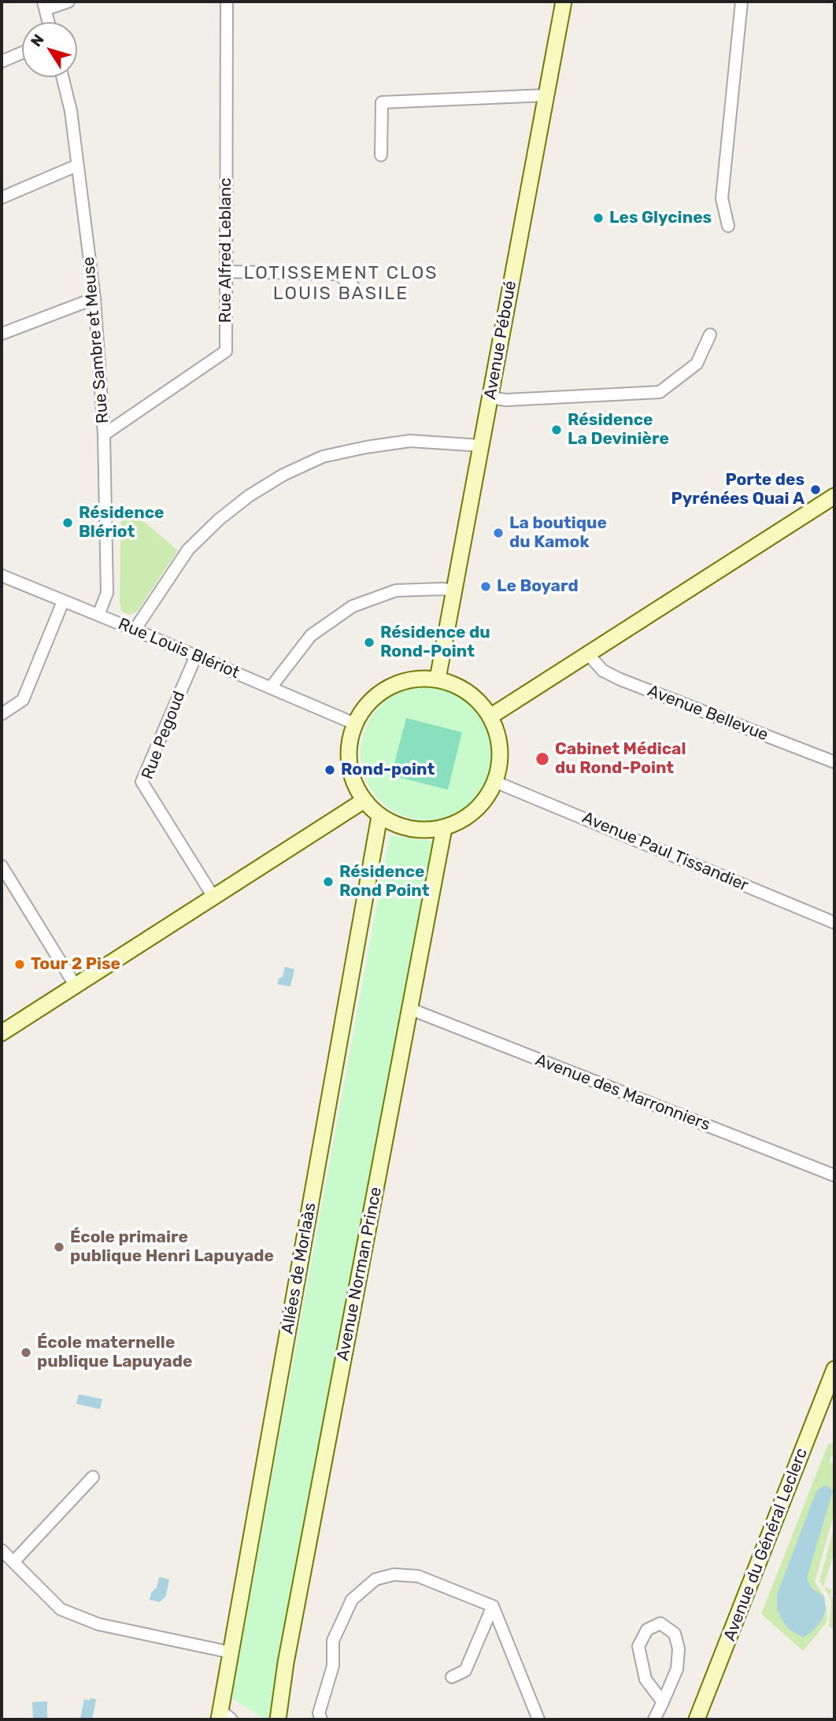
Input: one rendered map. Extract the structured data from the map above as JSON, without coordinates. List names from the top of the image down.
{
  "streets": {
    "street": [
      "Rue Alfred Leblanc",
      "Rue Sambre et Meuse",
      "Avenue Péboué",
      "Rue Louis Blériot",
      "Avenue Bellevue",
      "Rue Pegoud",
      "Avenue Paul Tissandier",
      "Avenue des Marronniers",
      "Allées de Morlaàs",
      "Avenue Norman Prince",
      "Avenue du Général Leclerc"
    ]
  },
  "crossings": [
    ["Rue Alfred Leblanc", "Rue Sambre et Meuse"],
    ["Rue Sambre et Meuse", "Rue Louis Blériot"],
    ["Avenue Péboué", "Rue Louis Blériot"],
    ["Avenue Péboué", "Avenue Paul Tissandier"],
    ["Avenue Péboué", "Allées de Morlaàs"],
    ["Avenue Péboué", "Avenue Norman Prince"],
    ["Rue Louis Blériot", "Rue Pegoud"],
    ["Rue Louis Blériot", "Avenue Paul Tissandier"],
    ["Rue Louis Blériot", "Allées de Morlaàs"],
    ["Rue Louis Blériot", "Avenue Norman Prince"],
    ["Avenue Paul Tissandier", "Allées de Morlaàs"],
    ["Avenue Paul Tissandier", "Avenue Norman Prince"],
    ["Avenue des Marronniers", "Avenue Norman Prince"],
    ["Allées de Morlaàs", "Avenue Norman Prince"]
  ],
  "districts": ["LOTISSEMENT CLOS LOUIS BASILE"],
  "places": [
    "Les Glycines",
    "Résidence La Devinière",
    "Porte des Pyrénées Quai A",
    "Résidence Blériot",
    "La boutique du Kamok",
    "Le Boyard",
    "Résidence du Rond-Point",
    "Cabinet Médical du Rond-Point",
    "Rond-point",
    "Résidence Rond Point",
    "Tour 2 Pise",
    "École primaire publique Henri Lapuyade",
    "École maternelle publique Lapuyade"
  ],
  "north": "top left"
}
